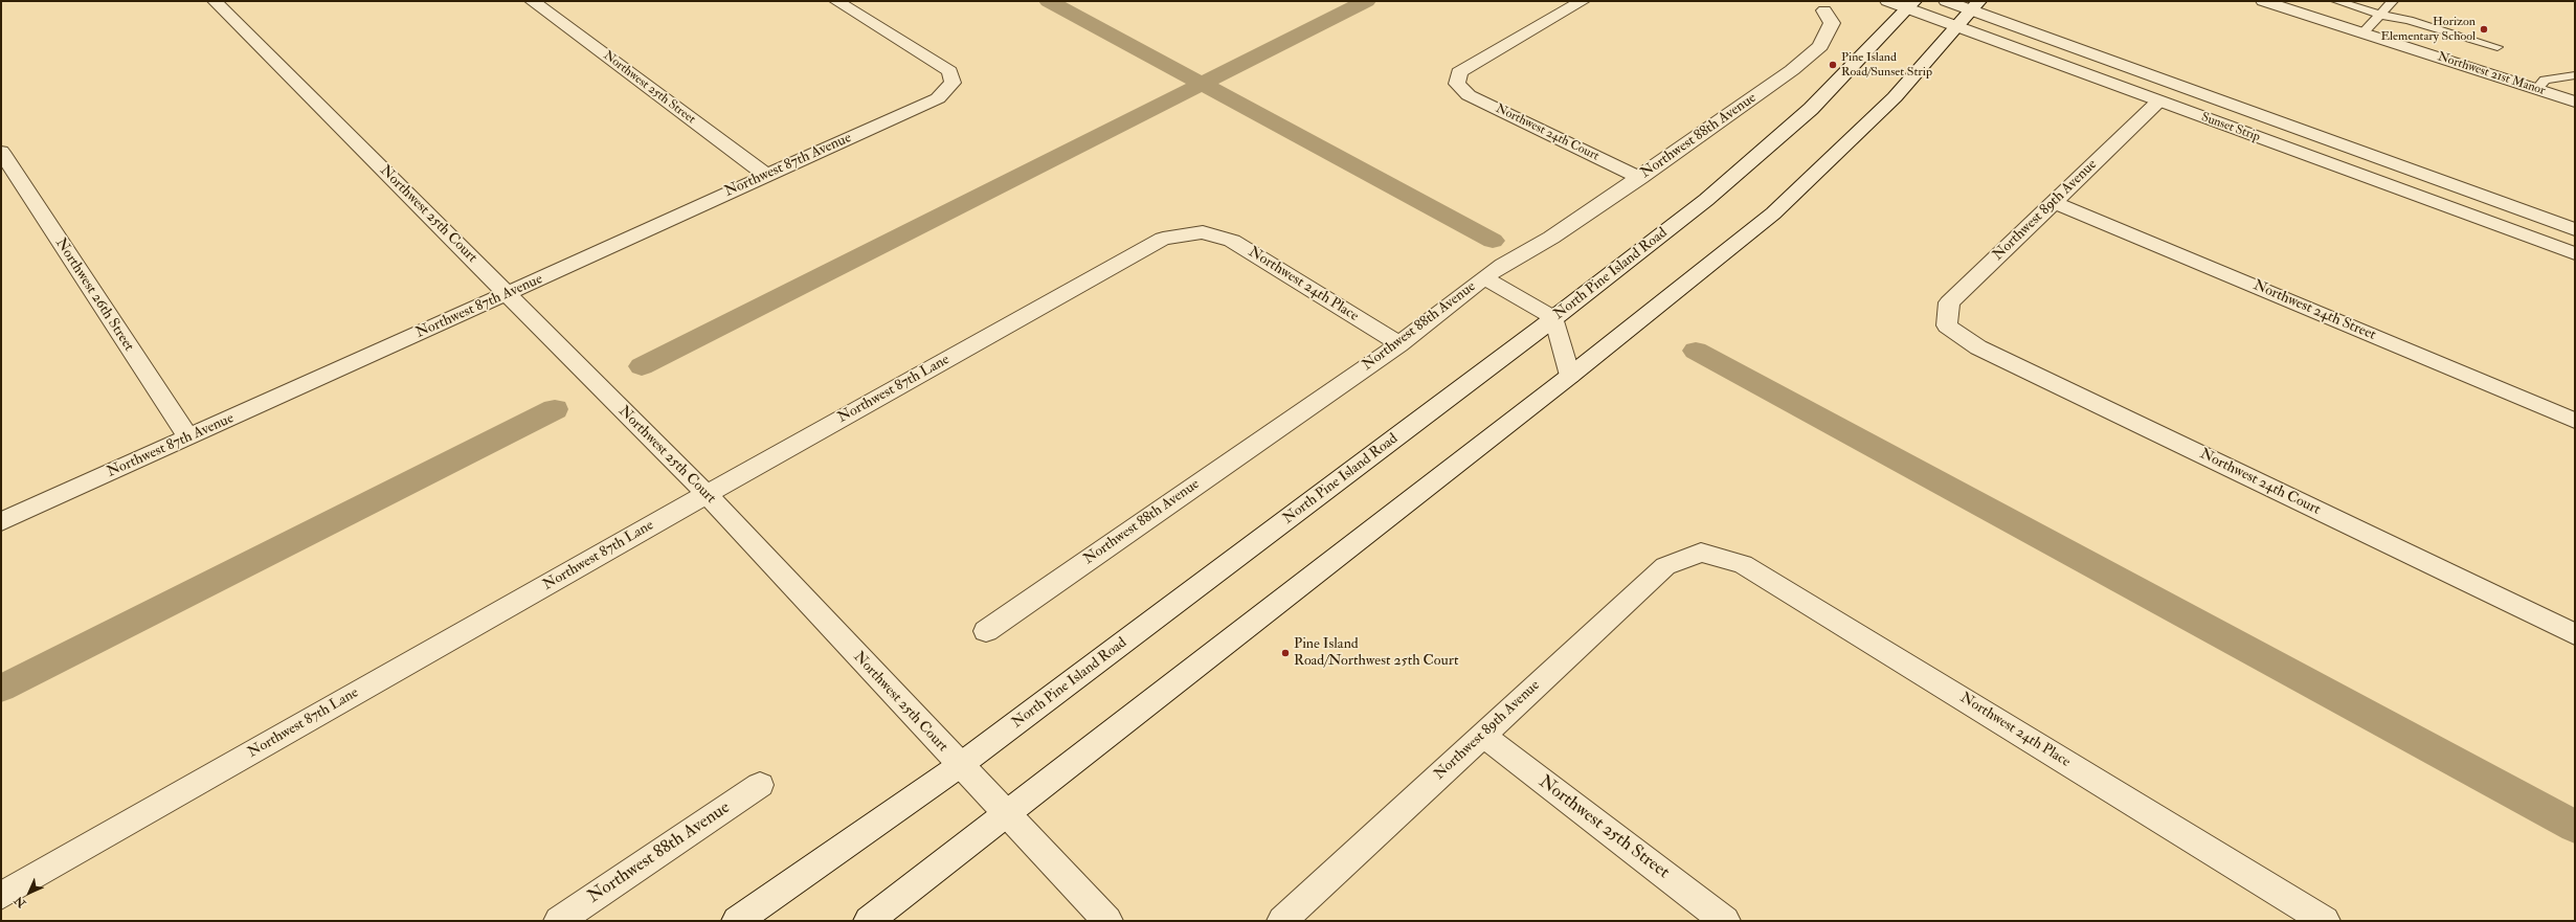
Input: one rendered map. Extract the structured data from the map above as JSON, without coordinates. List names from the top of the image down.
{
  "streets": {
    "street": [
      "Northwest 21st Manor",
      "Northwest 25th Street",
      "Sunset Strip",
      "Northwest 24th Court",
      "Northwest 88th Avenue",
      "Northwest 87th Avenue",
      "Northwest 89th Avenue",
      "Northwest 25th Court",
      "North Pine Island Road",
      "Northwest 24th Place",
      "Northwest 26th Street",
      "Northwest 24th Street",
      "Northwest 87th Lane"
    ]
  },
  "crossings": [
    ["Northwest 25th Street", "Northwest 87th Avenue"],
    ["Northwest 25th Street", "Northwest 89th Avenue"],
    ["Sunset Strip", "Northwest 89th Avenue"],
    ["Sunset Strip", "North Pine Island Road"],
    ["Northwest 24th Court", "Northwest 88th Avenue"],
    ["Northwest 24th Court", "Northwest 89th Avenue"],
    ["Northwest 88th Avenue", "Northwest 24th Place"],
    ["Northwest 87th Avenue", "Northwest 25th Court"],
    ["Northwest 87th Avenue", "Northwest 26th Street"],
    ["Northwest 89th Avenue", "Northwest 24th Place"],
    ["Northwest 89th Avenue", "Northwest 24th Street"],
    ["Northwest 25th Court", "North Pine Island Road"],
    ["Northwest 25th Court", "Northwest 87th Lane"],
    ["Northwest 24th Place", "Northwest 87th Lane"]
  ],
  "places": ["Horizon Elementary School", "Pine Island Road/Sunset Strip", "Pine Island Road/Northwest 25th Court"],
  "north": "bottom left"
}
